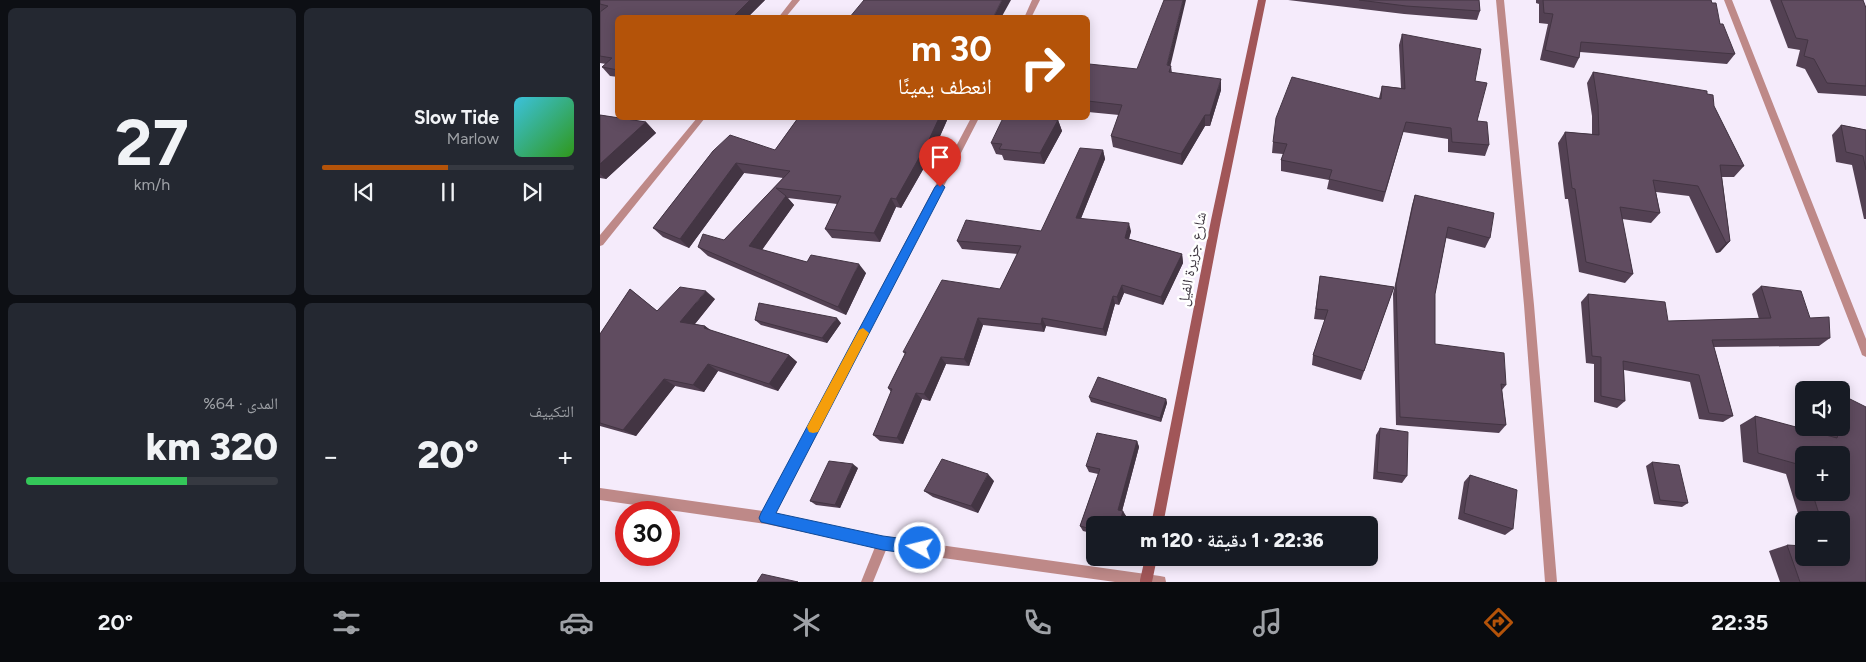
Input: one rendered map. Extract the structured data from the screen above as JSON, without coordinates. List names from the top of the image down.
{
  "streets": {
    "street": ["شارع جزيرة الفيل"]
  },
  "page": {
    "tile": [
      ["27", "km/h"],
      "التكييف",
      ["المدى · 64%", "320 km"]
    ],
    "turn": ["30 m", "انعطف يمينًا"],
    "song": ["Slow Tide", "Marlow"],
    "map_buttons": ["+", "−"],
    "heat": ["−", "20°", "+"],
    "limit": "30",
    "trip": "22:36 · 1 دقيقة · 120 m",
    "tabs": ["22:35", "20°"]
  }
}
